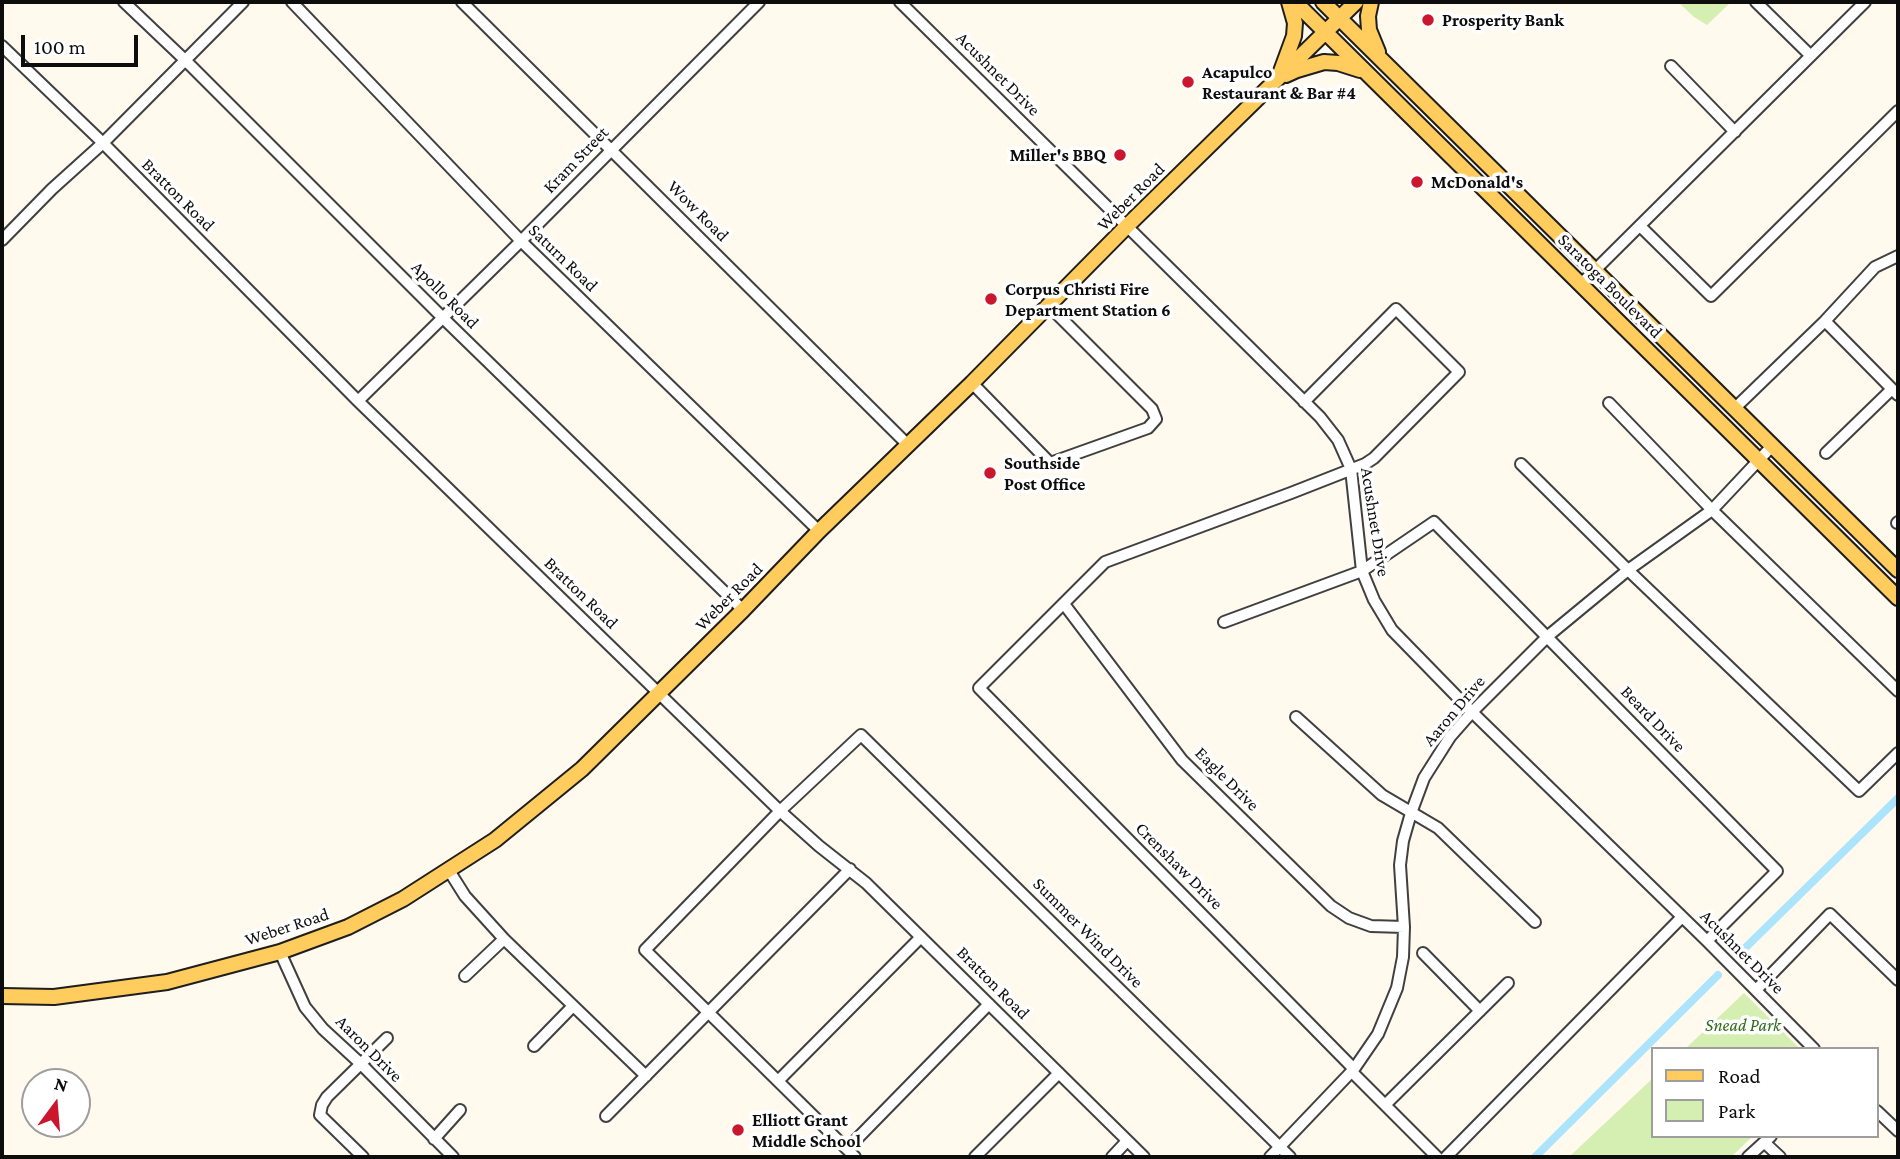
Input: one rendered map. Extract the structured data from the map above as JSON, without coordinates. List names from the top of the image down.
{
  "streets": {
    "main road": ["Weber Road", "Saratoga Boulevard"],
    "street": [
      "Acushnet Drive",
      "Kram Street",
      "Bratton Road",
      "Wow Road",
      "Saturn Road",
      "Apollo Road",
      "Aaron Drive",
      "Beard Drive",
      "Eagle Drive",
      "Crenshaw Drive",
      "Summer Wind Drive"
    ]
  },
  "crossings": [
    ["Acushnet Drive", "Weber Road"],
    ["Acushnet Drive", "Aaron Drive"],
    ["Acushnet Drive", "Beard Drive"],
    ["Kram Street", "Bratton Road"],
    ["Kram Street", "Wow Road"],
    ["Kram Street", "Saturn Road"],
    ["Kram Street", "Apollo Road"],
    ["Bratton Road", "Weber Road"],
    ["Bratton Road", "Summer Wind Drive"],
    ["Weber Road", "Wow Road"],
    ["Weber Road", "Saturn Road"],
    ["Weber Road", "Saratoga Boulevard"],
    ["Weber Road", "Apollo Road"],
    ["Weber Road", "Aaron Drive"],
    ["Saratoga Boulevard", "Aaron Drive"],
    ["Aaron Drive", "Beard Drive"],
    ["Aaron Drive", "Eagle Drive"],
    ["Aaron Drive", "Crenshaw Drive"],
    ["Aaron Drive", "Summer Wind Drive"],
    ["Eagle Drive", "Crenshaw Drive"]
  ],
  "parks": ["Snead Park"],
  "places": [
    "Prosperity Bank",
    "Acapulco Restaurant & Bar #4",
    "Miller's BBQ",
    "McDonald's",
    "Corpus Christi Fire Department Station 6",
    "Southside Post Office",
    "Elliott Grant Middle School"
  ],
  "legend": ["Road", "Park"],
  "scale_bar": "100 m",
  "north": "top"
}
